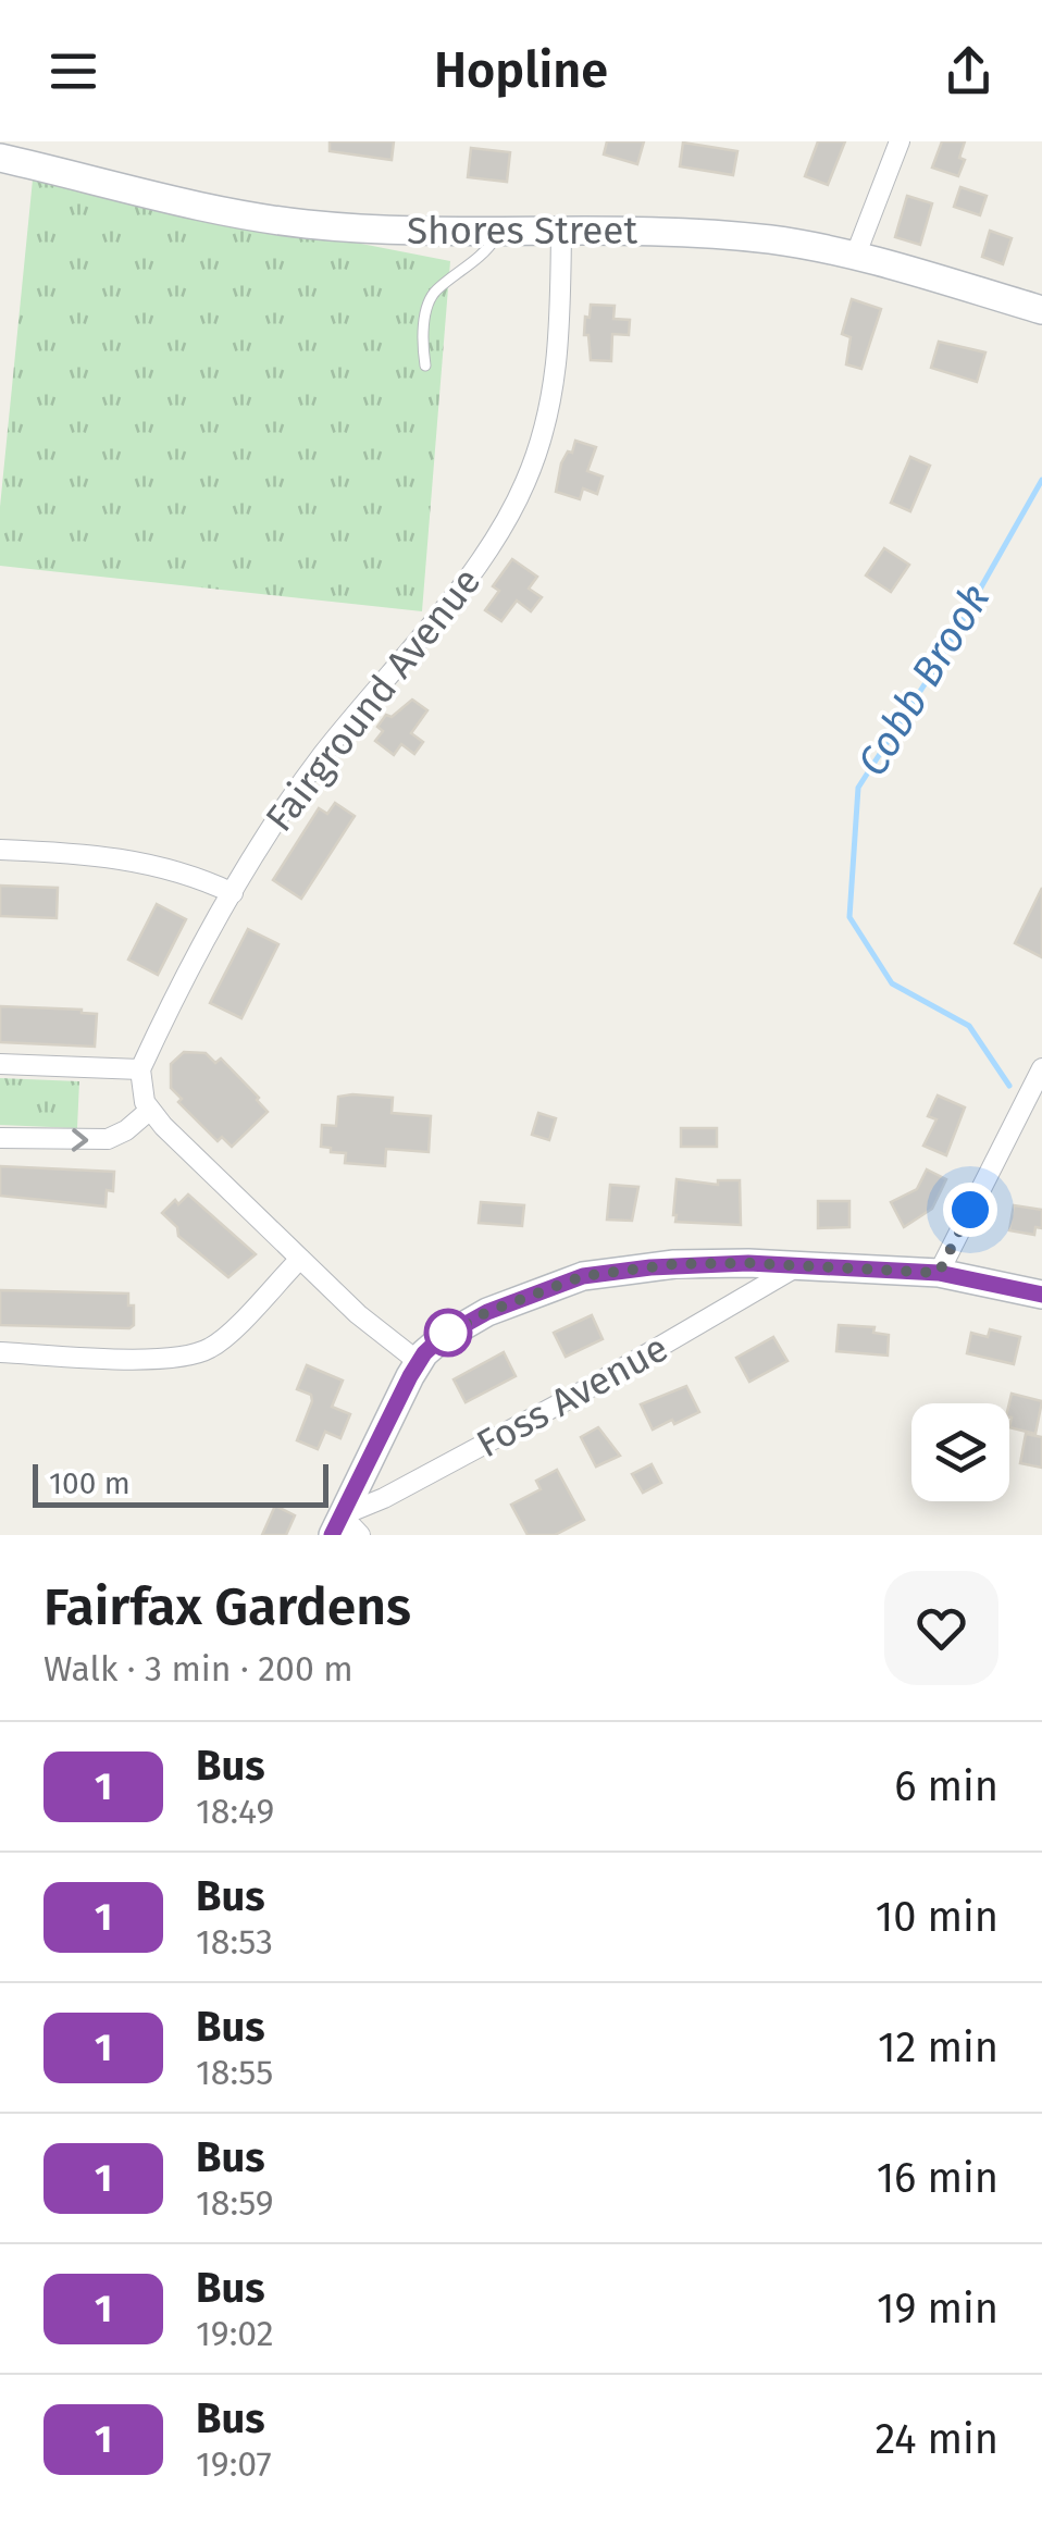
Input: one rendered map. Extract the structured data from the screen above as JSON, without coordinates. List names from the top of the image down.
{
  "streets": {
    "street": ["Shores Street", "Fairground Avenue", "Foss Avenue"]
  },
  "crossings": [
    ["Shores Street", "Fairground Avenue"]
  ],
  "water": ["Cobb Brook"],
  "lines": ["bus line 1"],
  "scale_bar": "100 m",
  "page": {
    "header": "Hopline",
    "scale": "100 m",
    "heading": ["Fairfax Gardens", "Walk · 3 min · 200 m"],
    "list": [
      {
        "mark": "1",
        "name": "Bus",
        "note": "18:49",
        "value": "6 min"
      },
      {
        "mark": "1",
        "name": "Bus",
        "note": "18:53",
        "value": "10 min"
      },
      {
        "mark": "1",
        "name": "Bus",
        "note": "18:55",
        "value": "12 min"
      },
      {
        "mark": "1",
        "name": "Bus",
        "note": "18:59",
        "value": "16 min"
      },
      {
        "mark": "1",
        "name": "Bus",
        "note": "19:02",
        "value": "19 min"
      },
      {
        "mark": "1",
        "name": "Bus",
        "note": "19:07",
        "value": "24 min"
      }
    ]
  }
}
